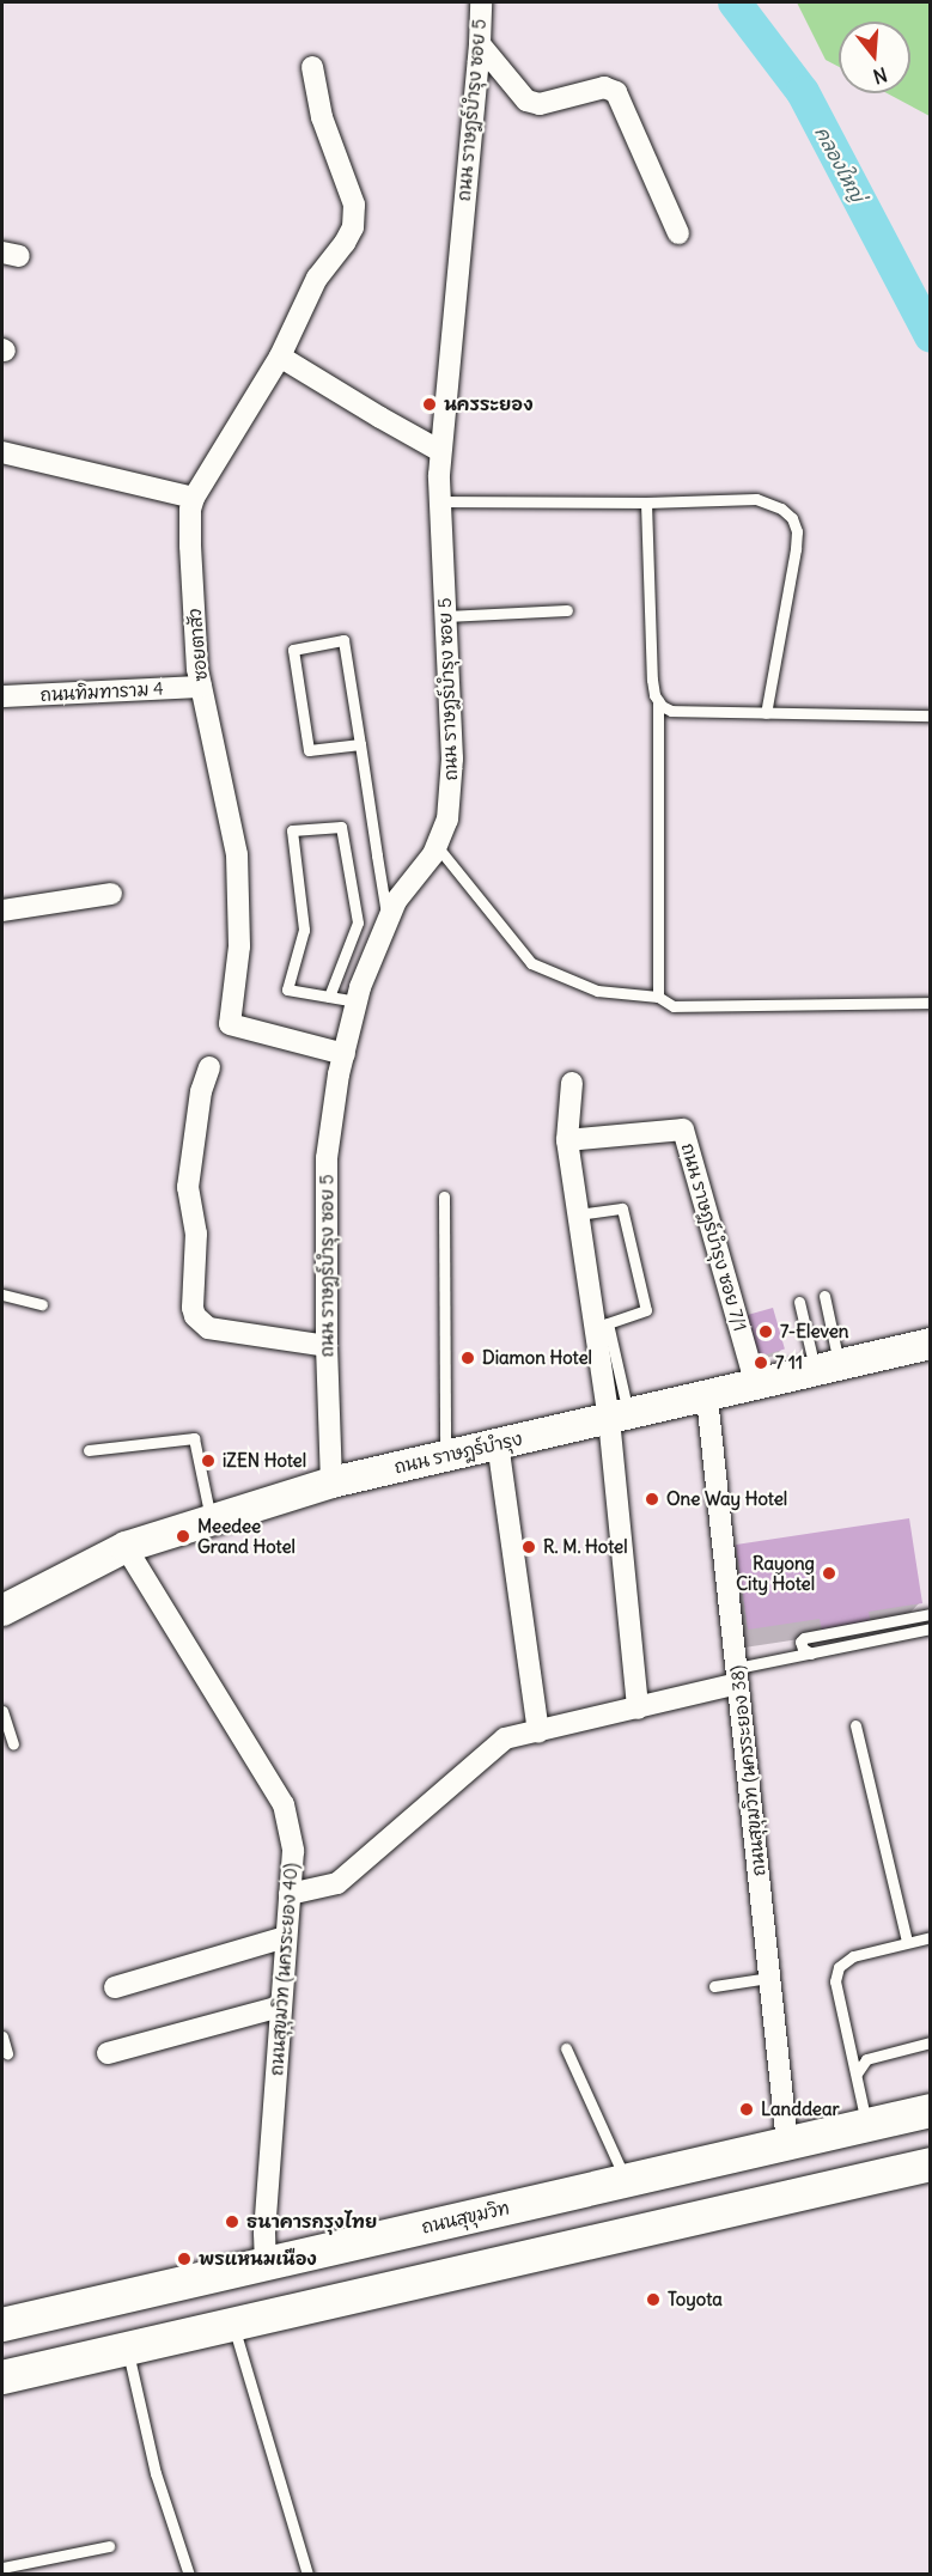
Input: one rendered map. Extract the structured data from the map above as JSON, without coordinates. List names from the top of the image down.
{
  "streets": {
    "main road": ["ถนนสุขุมวิท"],
    "street": [
      "ถนน ราษฎร์บำรุง ซอย 5",
      "ซอยตาสัว",
      "ถนนทิมทาราม 4",
      "ถนน ราษฎร์บำรุง ซอย 7/1",
      "ถนน ราษฎร์บำรุง",
      "ถนนสุขุมวิท (นครระยอง 38)",
      "ถนนสุขุมวิท (นครระยอง 40)"
    ]
  },
  "crossings": [
    ["ถนน ราษฎร์บำรุง ซอย 5", "ซอยตาสัว"],
    ["ถนน ราษฎร์บำรุง ซอย 5", "ถนน ราษฎร์บำรุง"],
    ["ซอยตาสัว", "ถนนทิมทาราม 4"],
    ["ถนน ราษฎร์บำรุง ซอย 7/1", "ถนน ราษฎร์บำรุง"],
    ["ถนน ราษฎร์บำรุง", "ถนนสุขุมวิท (นครระยอง 38)"],
    ["ถนน ราษฎร์บำรุง", "ถนนสุขุมวิท (นครระยอง 40)"],
    ["ถนนสุขุมวิท (นครระยอง 38)", "ถนนสุขุมวิท"],
    ["ถนนสุขุมวิท (นครระยอง 40)", "ถนนสุขุมวิท"]
  ],
  "water": ["คลองใหญ่"],
  "places": [
    "นครระยอง",
    "7-Eleven",
    "Diamon Hotel",
    "7 11",
    "iZEN Hotel",
    "One Way Hotel",
    "Meedee Grand Hotel",
    "R. M. Hotel",
    "Rayong City Hotel",
    "Landdear",
    "ธนาคารกรุงไทย",
    "พรแหนมเนือง",
    "Toyota"
  ],
  "north": "bottom"
}
